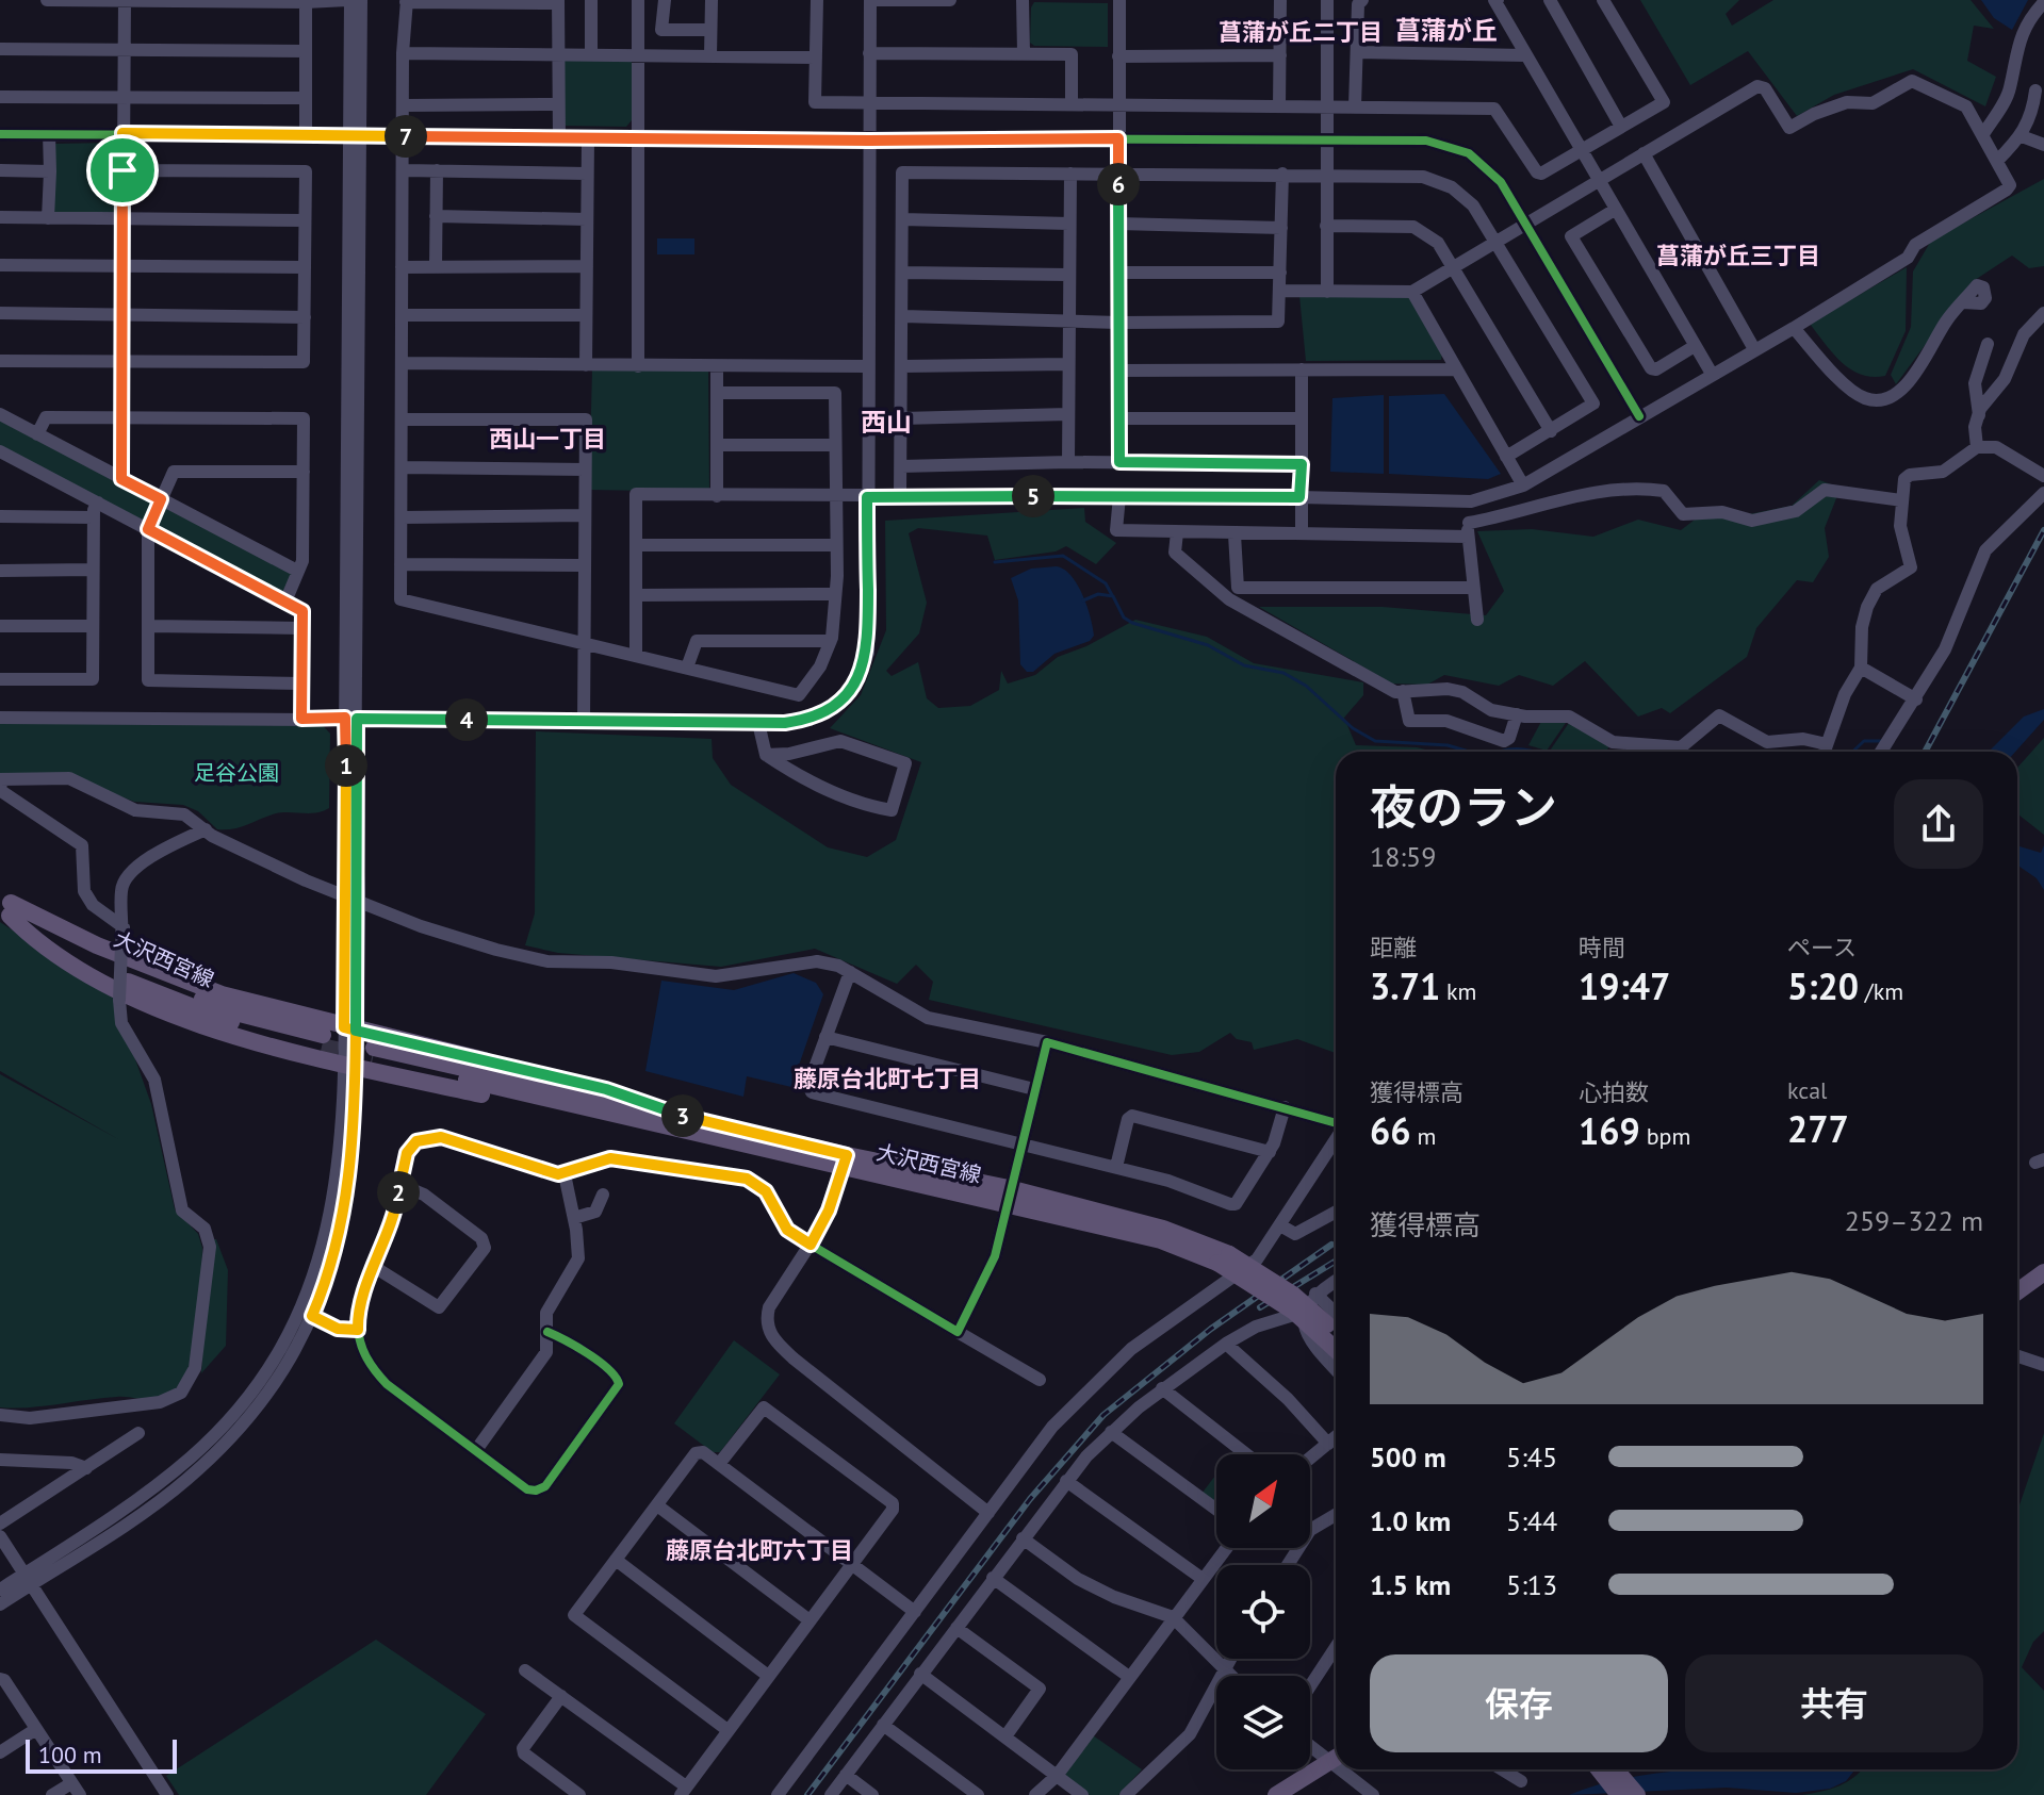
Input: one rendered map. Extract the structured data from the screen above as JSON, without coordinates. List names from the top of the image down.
{
  "streets": {
    "main road": ["大沢西宮線"]
  },
  "districts": [
    "菖蒲が丘",
    "菖蒲が丘二丁目",
    "菖蒲が丘三丁目",
    "西山",
    "西山一丁目",
    "藤原台北町七丁目",
    "藤原台北町六丁目"
  ],
  "parks": ["足谷公園"],
  "scale_bar": "100 m",
  "north": "top right",
  "page": {
    "pins": [
      "7",
      "6",
      "5",
      "4",
      "1",
      "3",
      "2"
    ],
    "heading": ["夜のラン", "18:59"],
    "stats": [
      ["距離", "3.71 km"],
      ["時間", "19:47"],
      ["ペース", "5:20 /km"],
      ["獲得標高", "66 m"],
      ["心拍数", "169 bpm"],
      ["kcal", "277"]
    ],
    "chart": ["獲得標高", "259–322 m"],
    "list": [
      {
        "name": "500 m",
        "note": "5:45"
      },
      {
        "name": "1.0 km",
        "note": "5:44"
      },
      {
        "name": "1.5 km",
        "note": "5:13"
      }
    ],
    "buttons": ["保存", "共有"],
    "scale": "100 m"
  }
}
